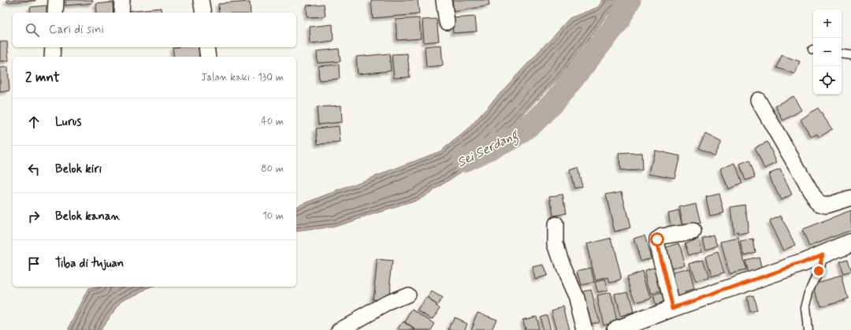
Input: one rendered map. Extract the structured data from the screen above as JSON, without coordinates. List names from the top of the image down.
{
  "water": ["Sei Serdang"],
  "page": {
    "map_buttons": ["+", "−"],
    "search": "Cari di sini",
    "heading": ["2 mnt", "Jalan kaki · 130 m"],
    "list": [
      ["Lurus", "40 m"],
      ["Belok kiri", "80 m"],
      ["Belok kanan", "10 m"],
      "Tiba di tujuan"
    ]
  }
}
